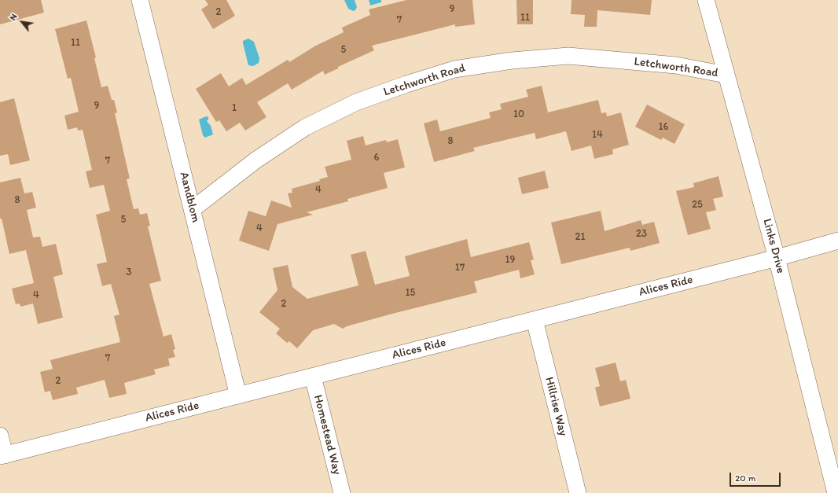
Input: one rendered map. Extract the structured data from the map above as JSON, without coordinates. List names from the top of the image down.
{
  "streets": {
    "street": [
      "Letchworth Road",
      "Aandblom",
      "Links Drive",
      "Alices Ride",
      "Hillrise Way",
      "Homestead Way"
    ]
  },
  "crossings": [
    ["Letchworth Road", "Aandblom"],
    ["Letchworth Road", "Links Drive"],
    ["Aandblom", "Alices Ride"],
    ["Links Drive", "Alices Ride"],
    ["Alices Ride", "Hillrise Way"],
    ["Alices Ride", "Homestead Way"]
  ],
  "house_numbers": [
    "9",
    "2",
    "11",
    "7",
    "11",
    "5",
    "9",
    "1",
    "10",
    "16",
    "14",
    "8",
    "6",
    "7",
    "4",
    "8",
    "25",
    "5",
    "4",
    "23",
    "21",
    "19",
    "17",
    "3",
    "15",
    "4",
    "2",
    "7",
    "2"
  ],
  "scale_bar": "20 m",
  "north": "top left"
}
